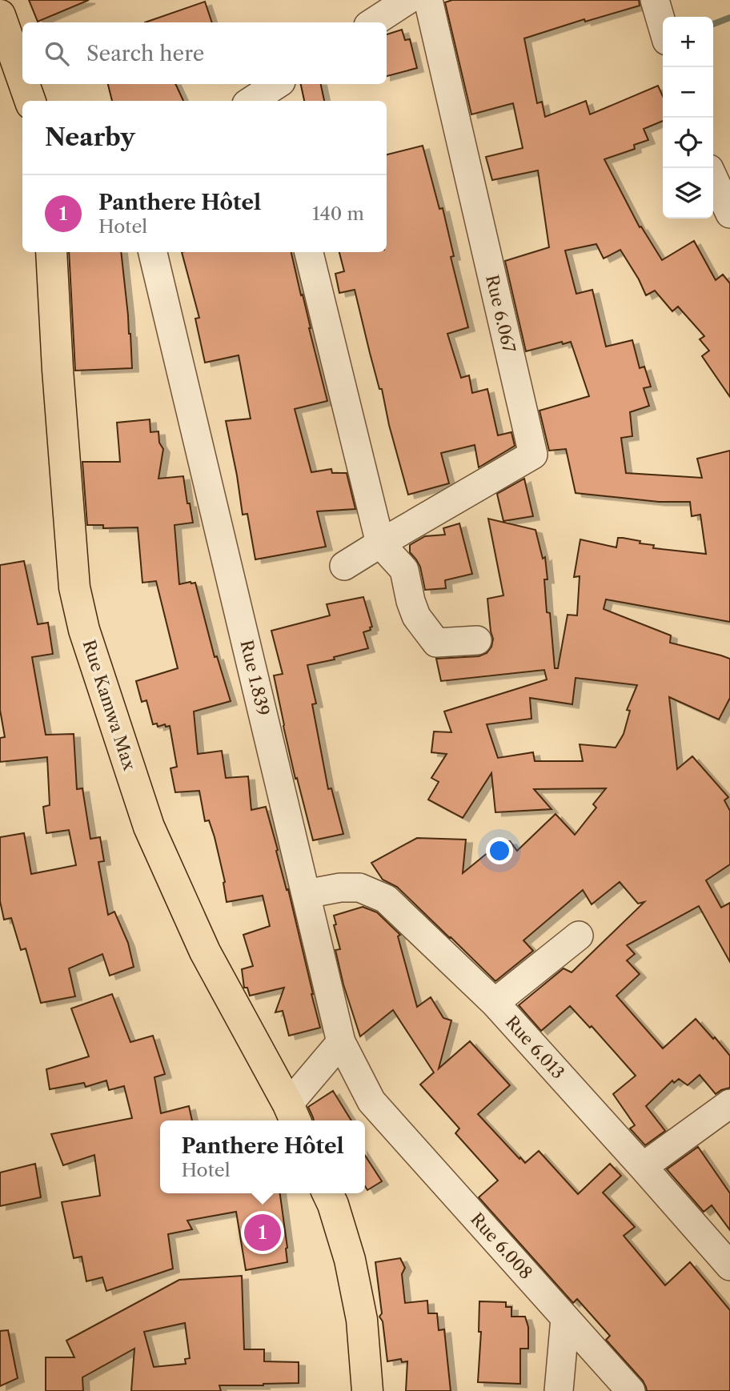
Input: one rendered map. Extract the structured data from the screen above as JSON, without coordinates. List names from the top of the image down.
{
  "streets": {
    "main road": ["Rue Kamwa Max"],
    "street": [
      "Rue 6.067",
      "Rue 1.839",
      "Rue 6.013",
      "Rue 6.008"
    ]
  },
  "crossings": [
    ["Rue 1.839", "Rue 6.013"],
    ["Rue 1.839", "Rue 6.008"]
  ],
  "page": {
    "map_buttons": ["+", "−"],
    "search": "Search here",
    "heading": "Nearby",
    "list": [
      {
        "mark": "1",
        "name": "Panthere Hôtel",
        "note": "Hotel",
        "value": "140 m"
      }
    ],
    "popup": ["Panthere Hôtel", "Hotel"],
    "pins": "1"
  }
}
